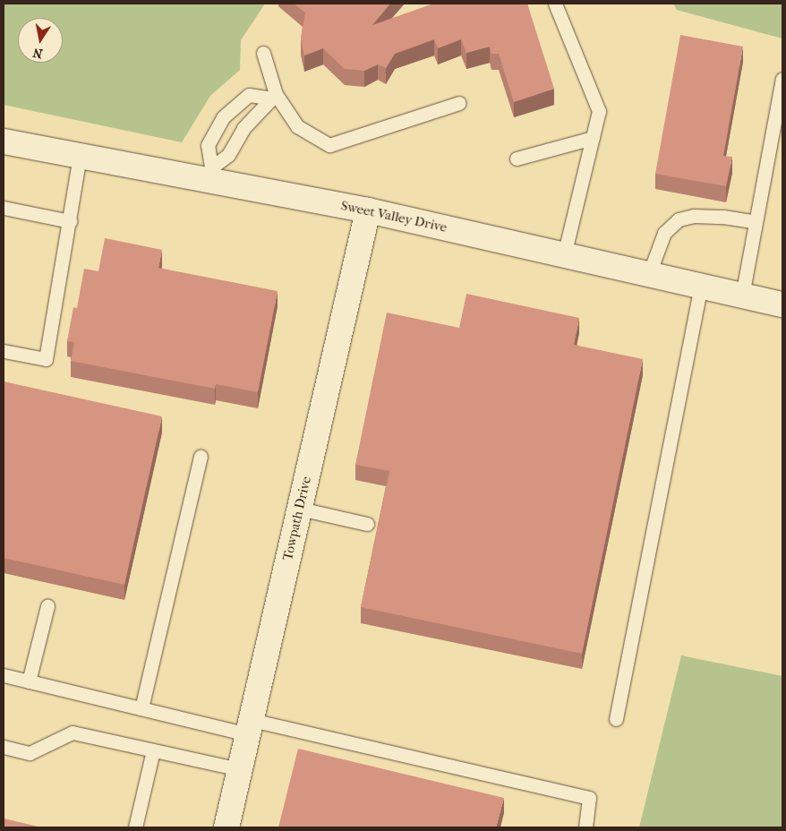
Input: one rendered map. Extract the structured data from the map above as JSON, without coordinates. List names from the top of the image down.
{
  "streets": {
    "street": ["Sweet Valley Drive", "Towpath Drive"]
  },
  "crossings": [
    ["Sweet Valley Drive", "Towpath Drive"]
  ],
  "north": "bottom"
}
